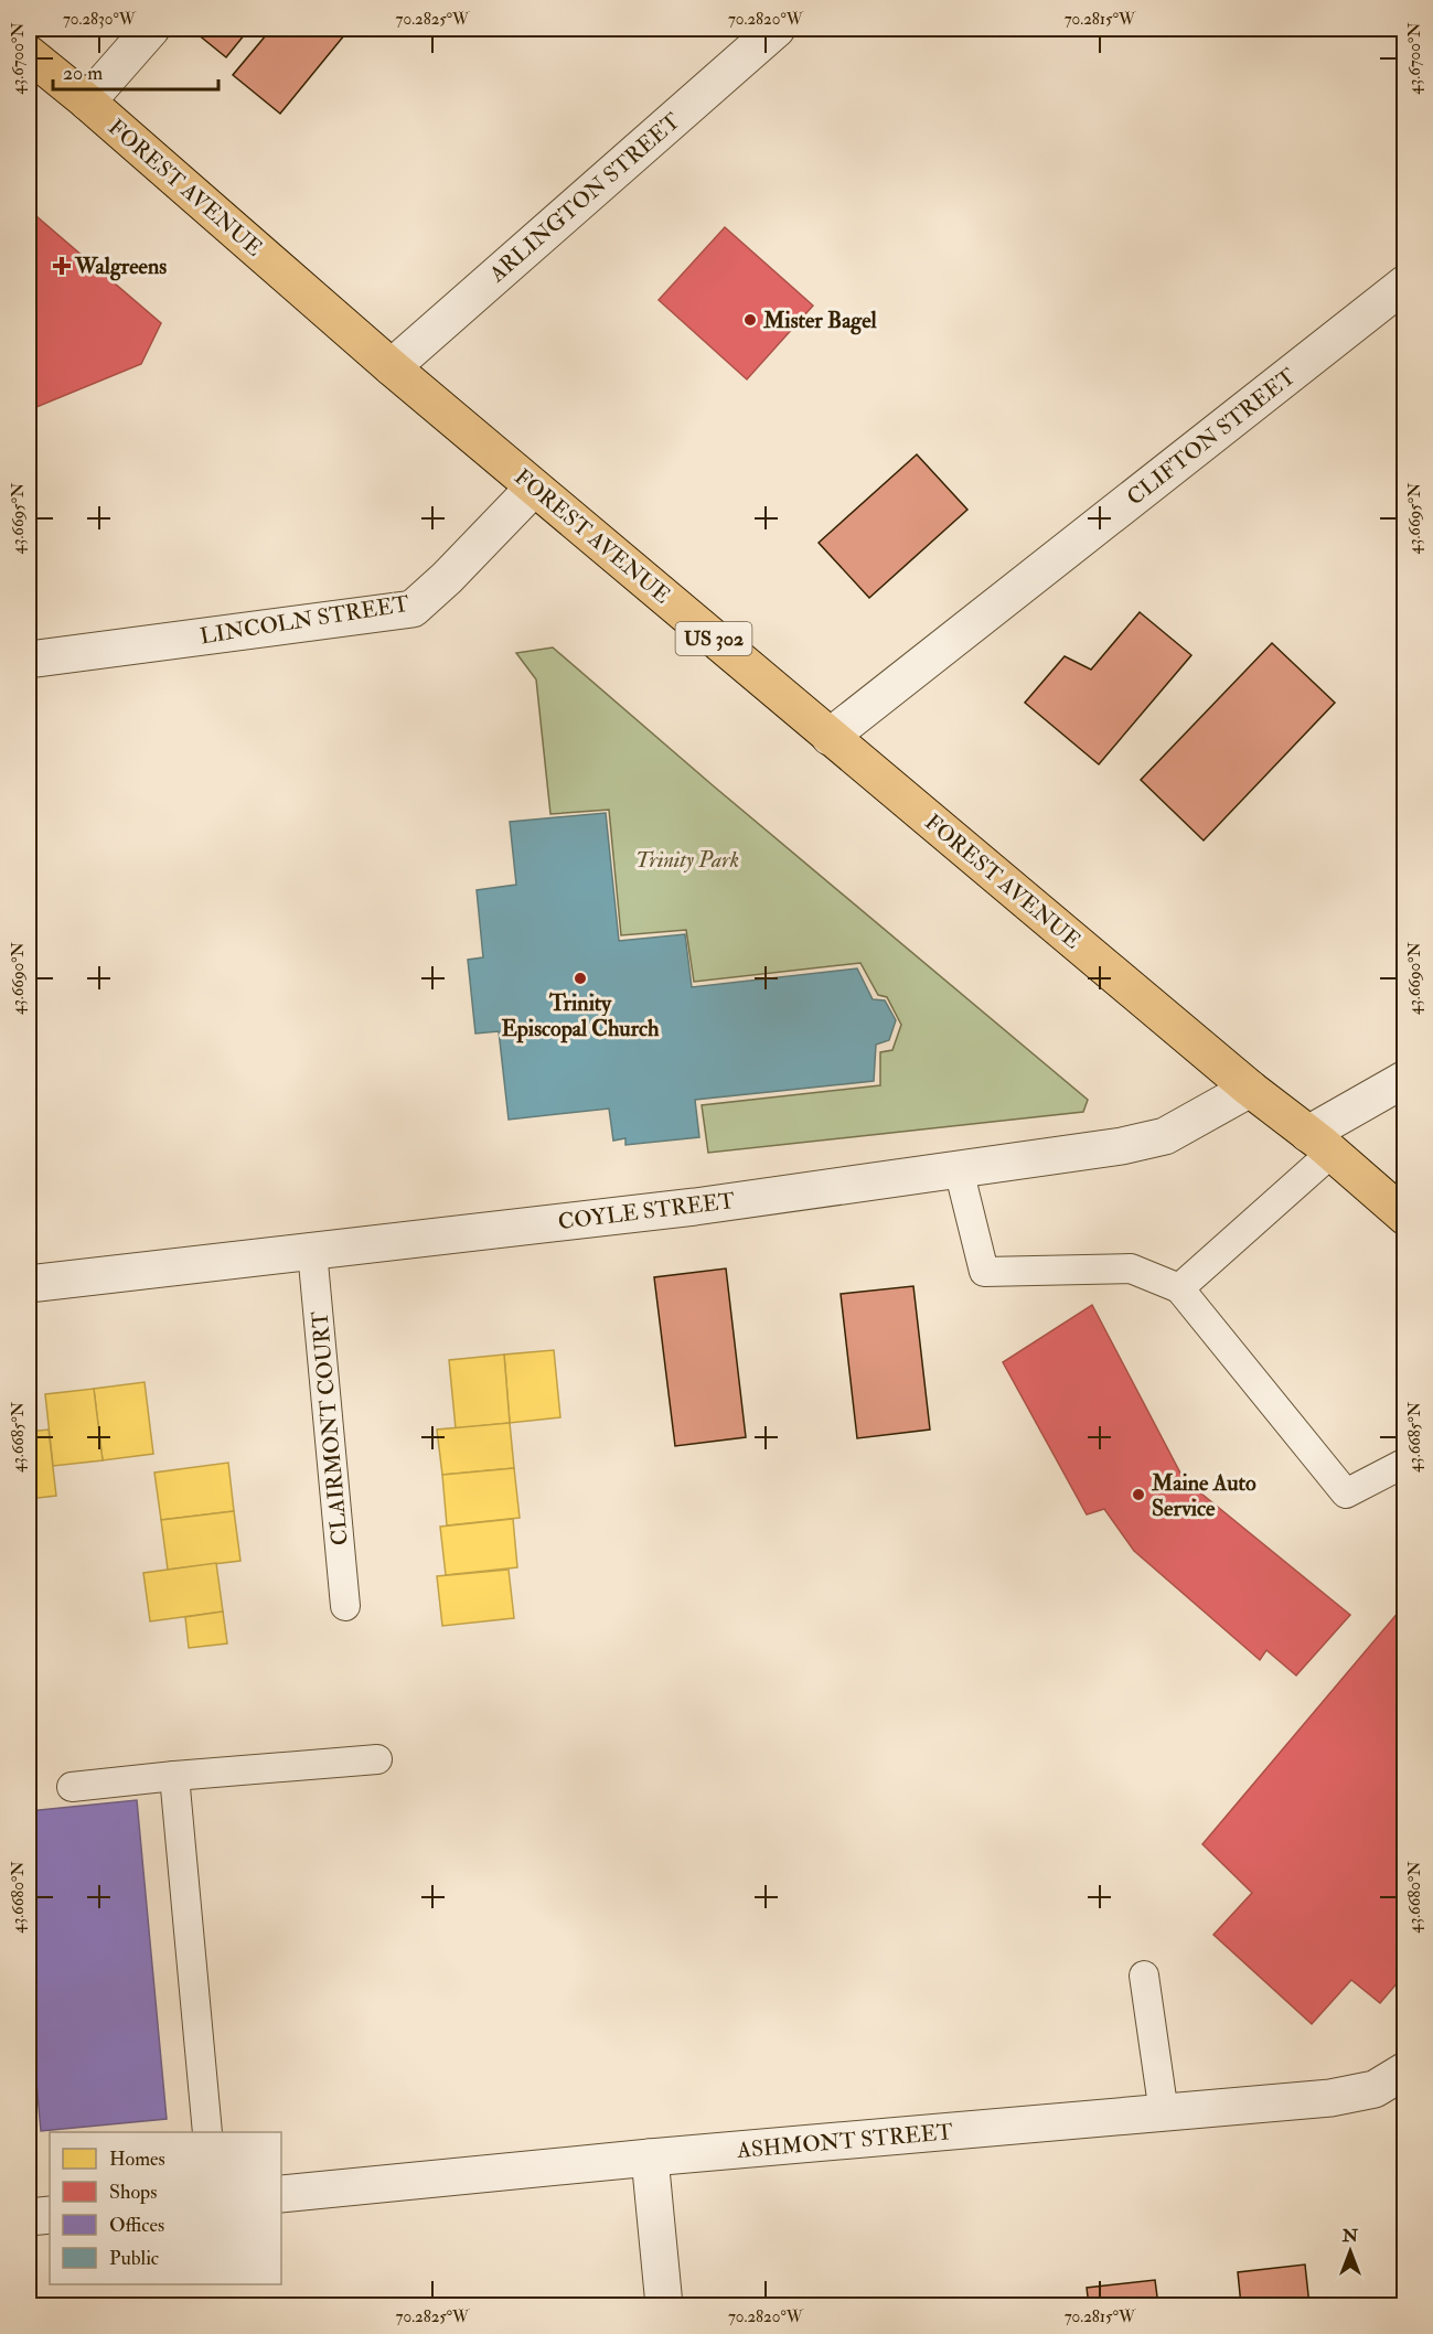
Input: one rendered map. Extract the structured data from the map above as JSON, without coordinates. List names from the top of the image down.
{
  "streets": {
    "highway": ["FOREST AVENUE", "US 302"],
    "street": [
      "ARLINGTON STREET",
      "CLIFTON STREET",
      "LINCOLN STREET",
      "COYLE STREET",
      "ASHMONT STREET"
    ],
    "lane": ["CLAIRMONT COURT"]
  },
  "crossings": [
    ["FOREST AVENUE", "ARLINGTON STREET"],
    ["FOREST AVENUE", "CLIFTON STREET"],
    ["FOREST AVENUE", "LINCOLN STREET"],
    ["FOREST AVENUE", "COYLE STREET"],
    ["COYLE STREET", "CLAIRMONT COURT"]
  ],
  "parks": ["Trinity Park"],
  "places": {
    "health": ["Walgreens"],
    "other": ["Mister Bagel", "Trinity Episcopal Church", "Maine Auto Service"]
  },
  "legend": [
    "Homes",
    "Shops",
    "Offices",
    "Public"
  ],
  "scale_bar": "20 m",
  "north": "top",
  "coordinates": [
    "70.2830°W",
    "70.2825°W",
    "70.2820°W",
    "70.2815°W",
    "43.6700°N",
    "43.6695°N",
    "43.6690°N",
    "43.6685°N",
    "43.6680°N"
  ]
}
